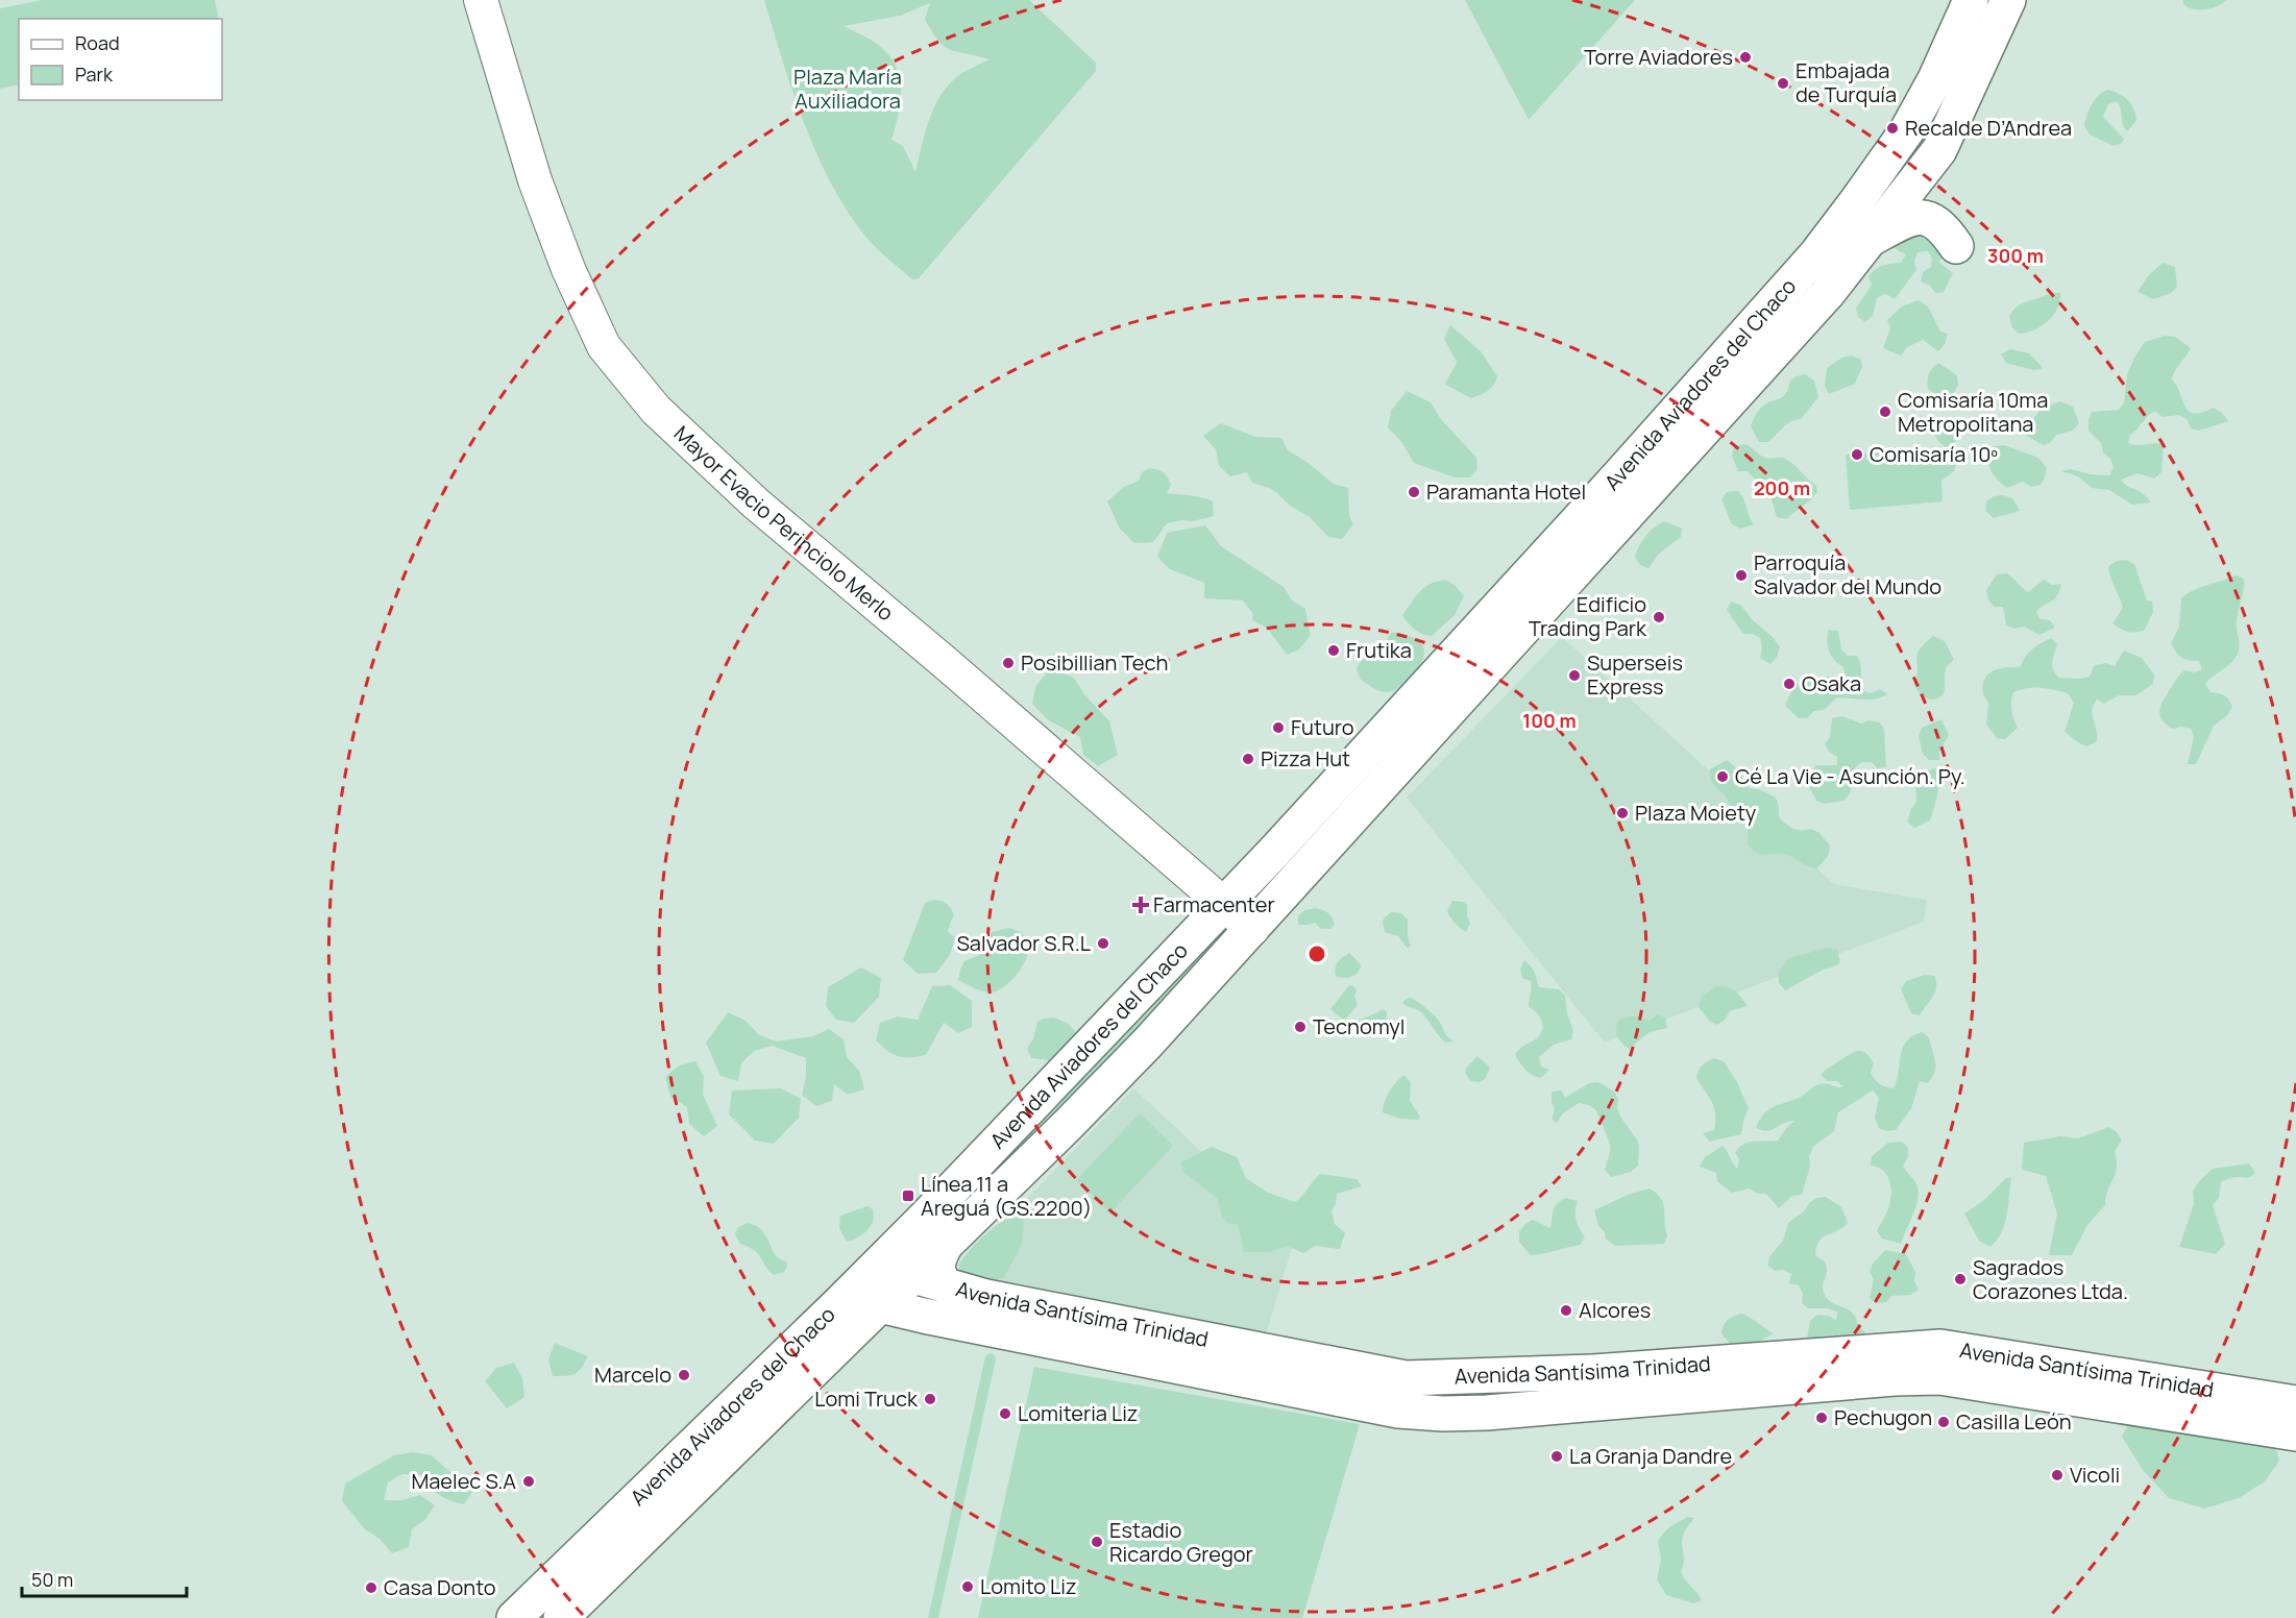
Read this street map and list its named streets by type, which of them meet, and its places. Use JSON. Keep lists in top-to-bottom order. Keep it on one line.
{"streets":{"main road":["Avenida Aviadores del Chaco","Avenida Santísima Trinidad"],"street":["Mayor Evacio Perinciolo Merlo"]},"crossings":[["Avenida Aviadores del Chaco","Mayor Evacio Perinciolo Merlo"],["Avenida Aviadores del Chaco","Avenida Santísima Trinidad"]],"parks":["Plaza María Auxiliadora"],"places":{"other":["Torre Aviadores","Embajada de Turquía","Recalde D’Andrea","Comisaría 10ma Metropolitana","Comisaría 10º","Paramanta Hotel","Parroquía Salvador del Mundo","Edificio Trading Park","Frutika","Posibillian Tech","Superseis Express","Osaka","Futuro","Pizza Hut","Cé La Vie - Asunción. Py.","Plaza Moiety","Salvador S.R.L","Tecnomyl","Sagrados Corazones Ltda.","Alcores","Marcelo","Lomi Truck","Lomiteria Liz","Pechugon","Casilla León","La Granja Dandre","Vicoli","Maelec S.A","Estadio Ricardo Gregor","Lomito Liz","Casa Donto"],"health":["Farmacenter"],"transit":["Línea 11 a Areguá (GS.2200)"]},"legend":["Road","Park"],"scale_bar":"50 m","rings":["300 m","200 m","100 m"]}
